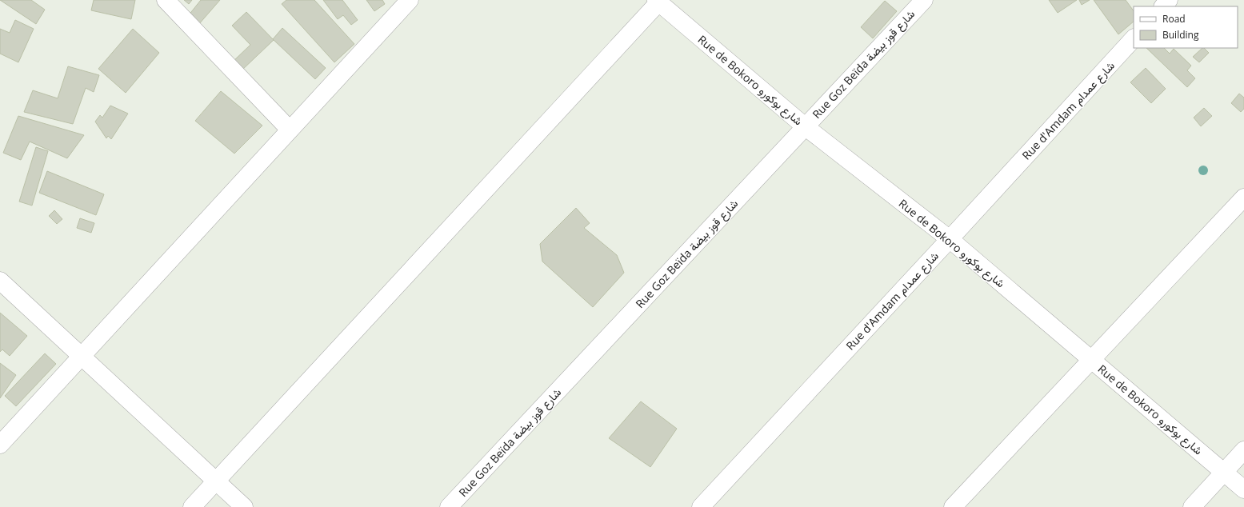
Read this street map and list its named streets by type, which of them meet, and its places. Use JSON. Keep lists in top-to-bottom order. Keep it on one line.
{"streets":{"street":["Rue Goz Beïda شارع قوز بيضة","Rue de Bokoro شارع بوكورو","Rue d'Amdam شارع عمدام"]},"crossings":[["Rue Goz Beïda شارع قوز بيضة","Rue de Bokoro شارع بوكورو"],["Rue de Bokoro شارع بوكورو","Rue d'Amdam شارع عمدام"]],"legend":["Road","Building"]}
